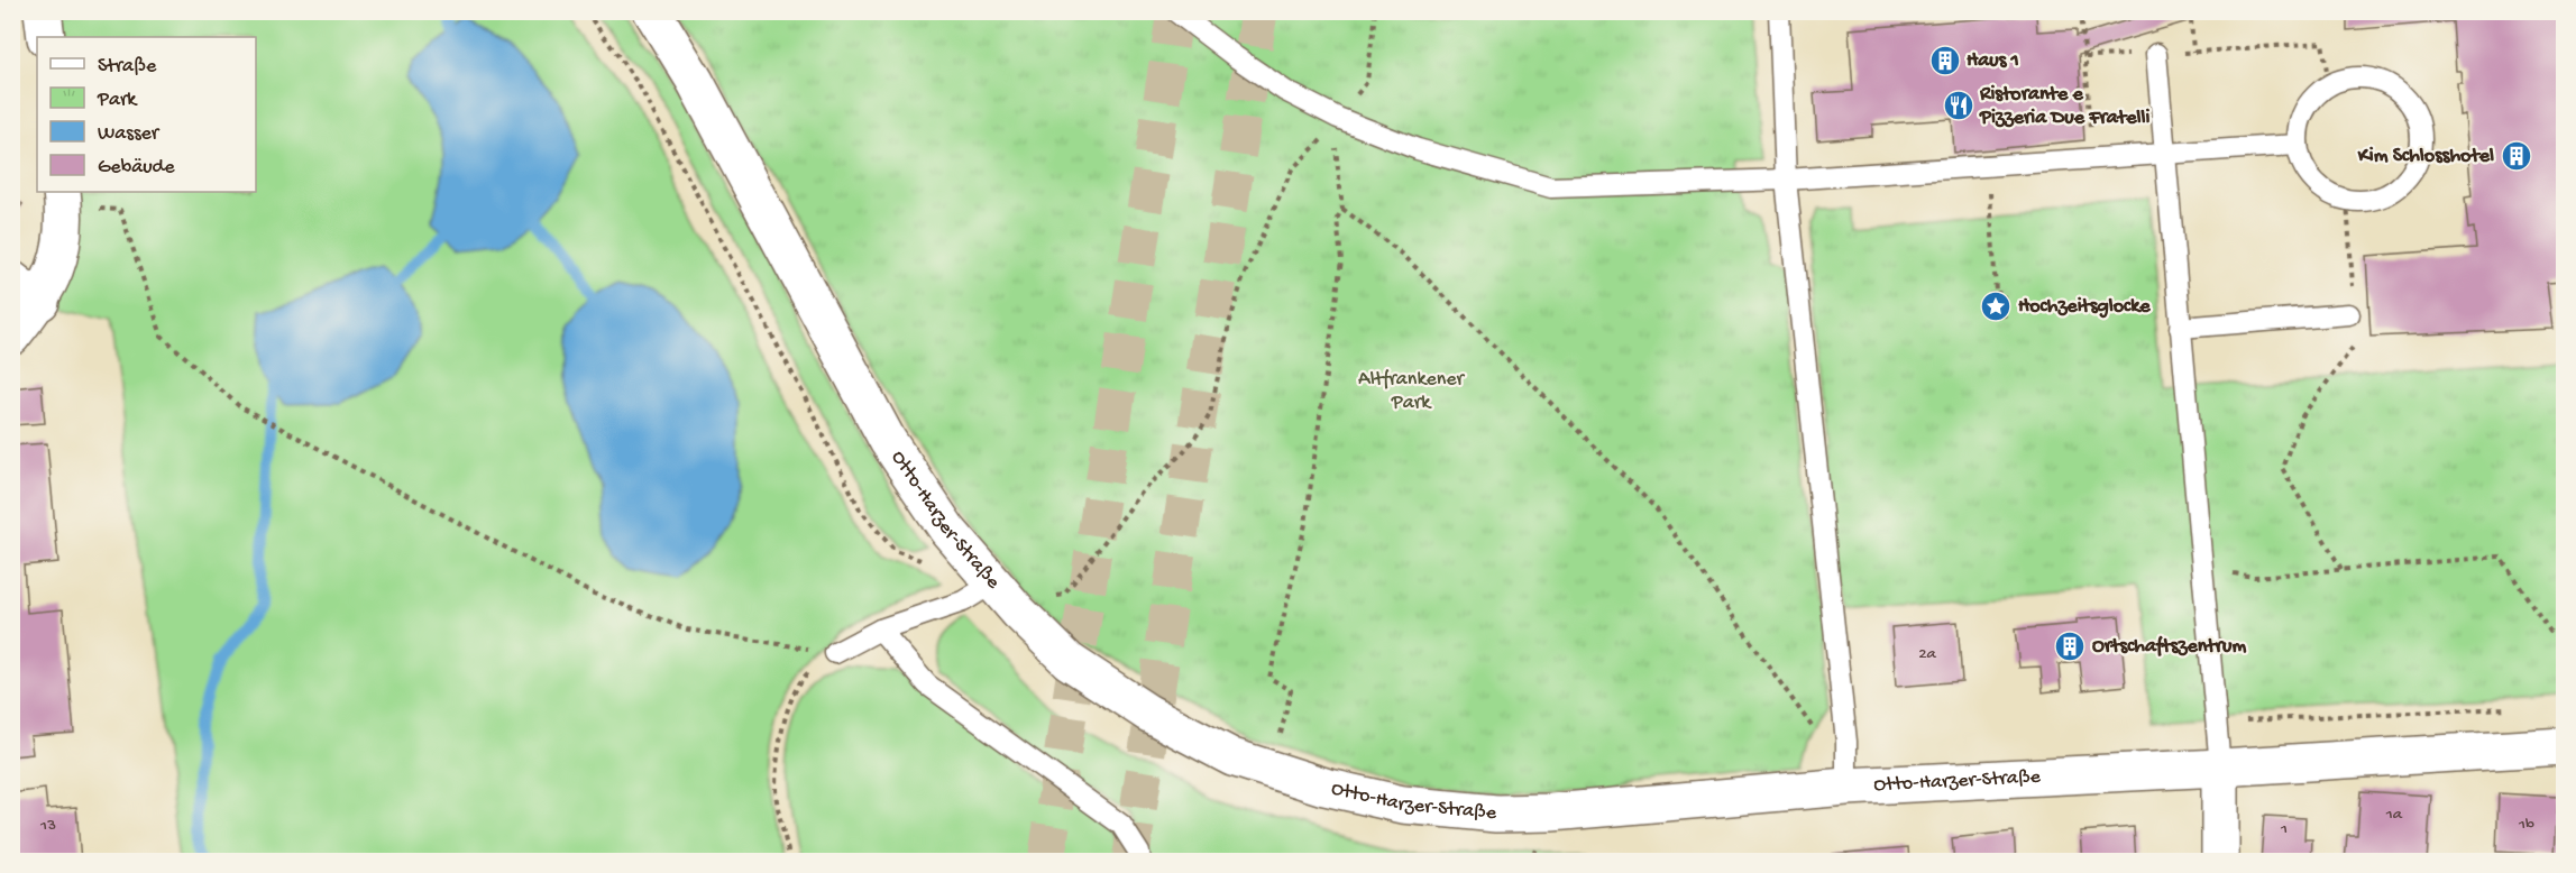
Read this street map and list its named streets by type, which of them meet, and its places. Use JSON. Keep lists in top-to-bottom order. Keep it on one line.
{"streets":{"street":["Otto-Harzer-Straße"]},"parks":["Altfrankener Park"],"places":{"building":["Haus 1","Kim Schlosshotel","Ortschaftszentrum"],"restaurant":["Ristorante e Pizzeria Due Fratelli"],"place":["Hochzeitsglocke"]},"house_numbers":["2a","1a","1b","13","1"],"legend":["Straße","Park","Wasser","Gebäude"]}
